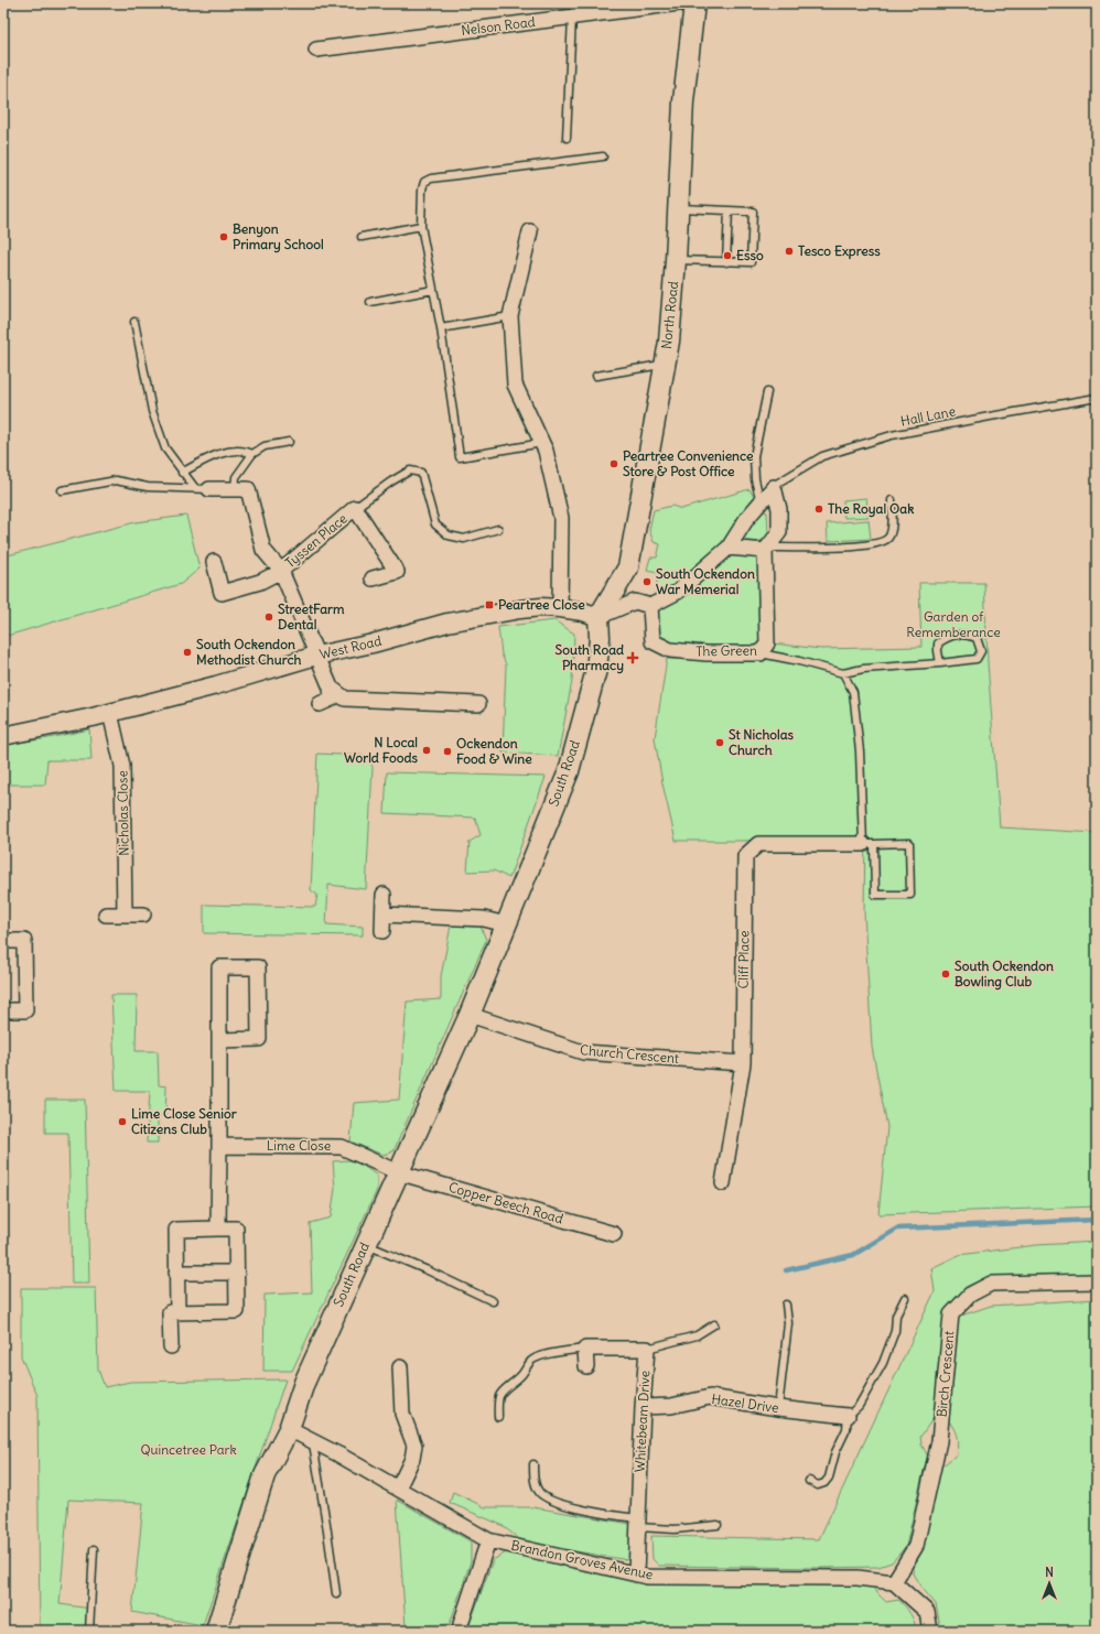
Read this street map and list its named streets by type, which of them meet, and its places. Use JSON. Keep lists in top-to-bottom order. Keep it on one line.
{"streets":{"main road":["North Road","South Road"],"street":["Nelson Road","Tyssen Place","West Road","The Green","Nicholas Close","Cliff Place","Church Crescent","Lime Close","Copper Beech Road","Birch Crescent","Hazel Drive","Whitebeam Drive","Brandon Groves Avenue"],"lane":["Hall Lane"]},"crossings":[["North Road","West Road"],["North Road","South Road"],["Tyssen Place","West Road"],["West Road","South Road"],["West Road","Nicholas Close"],["South Road","Church Crescent"],["South Road","Lime Close"],["South Road","Copper Beech Road"],["South Road","Brandon Groves Avenue"],["Cliff Place","Church Crescent"],["Lime Close","Copper Beech Road"],["Birch Crescent","Brandon Groves Avenue"],["Hazel Drive","Whitebeam Drive"],["Whitebeam Drive","Brandon Groves Avenue"]],"parks":["Garden of Rememberance","Quincetree Park"],"places":{"other":["Benyon Primary School","Tesco Express","Esso","Peartree Convenience Store & Post Office","The Royal Oak","South Ockendon War Memerial","StreetFarm Dental","South Ockendon Methodist Church","St Nicholas Church","N Local World Foods","Ockendon Food & Wine","South Ockendon Bowling Club","Lime Close Senior Citizens Club"],"transit":["Peartree Close"],"health":["South Road Pharmacy"]},"north":"top"}
